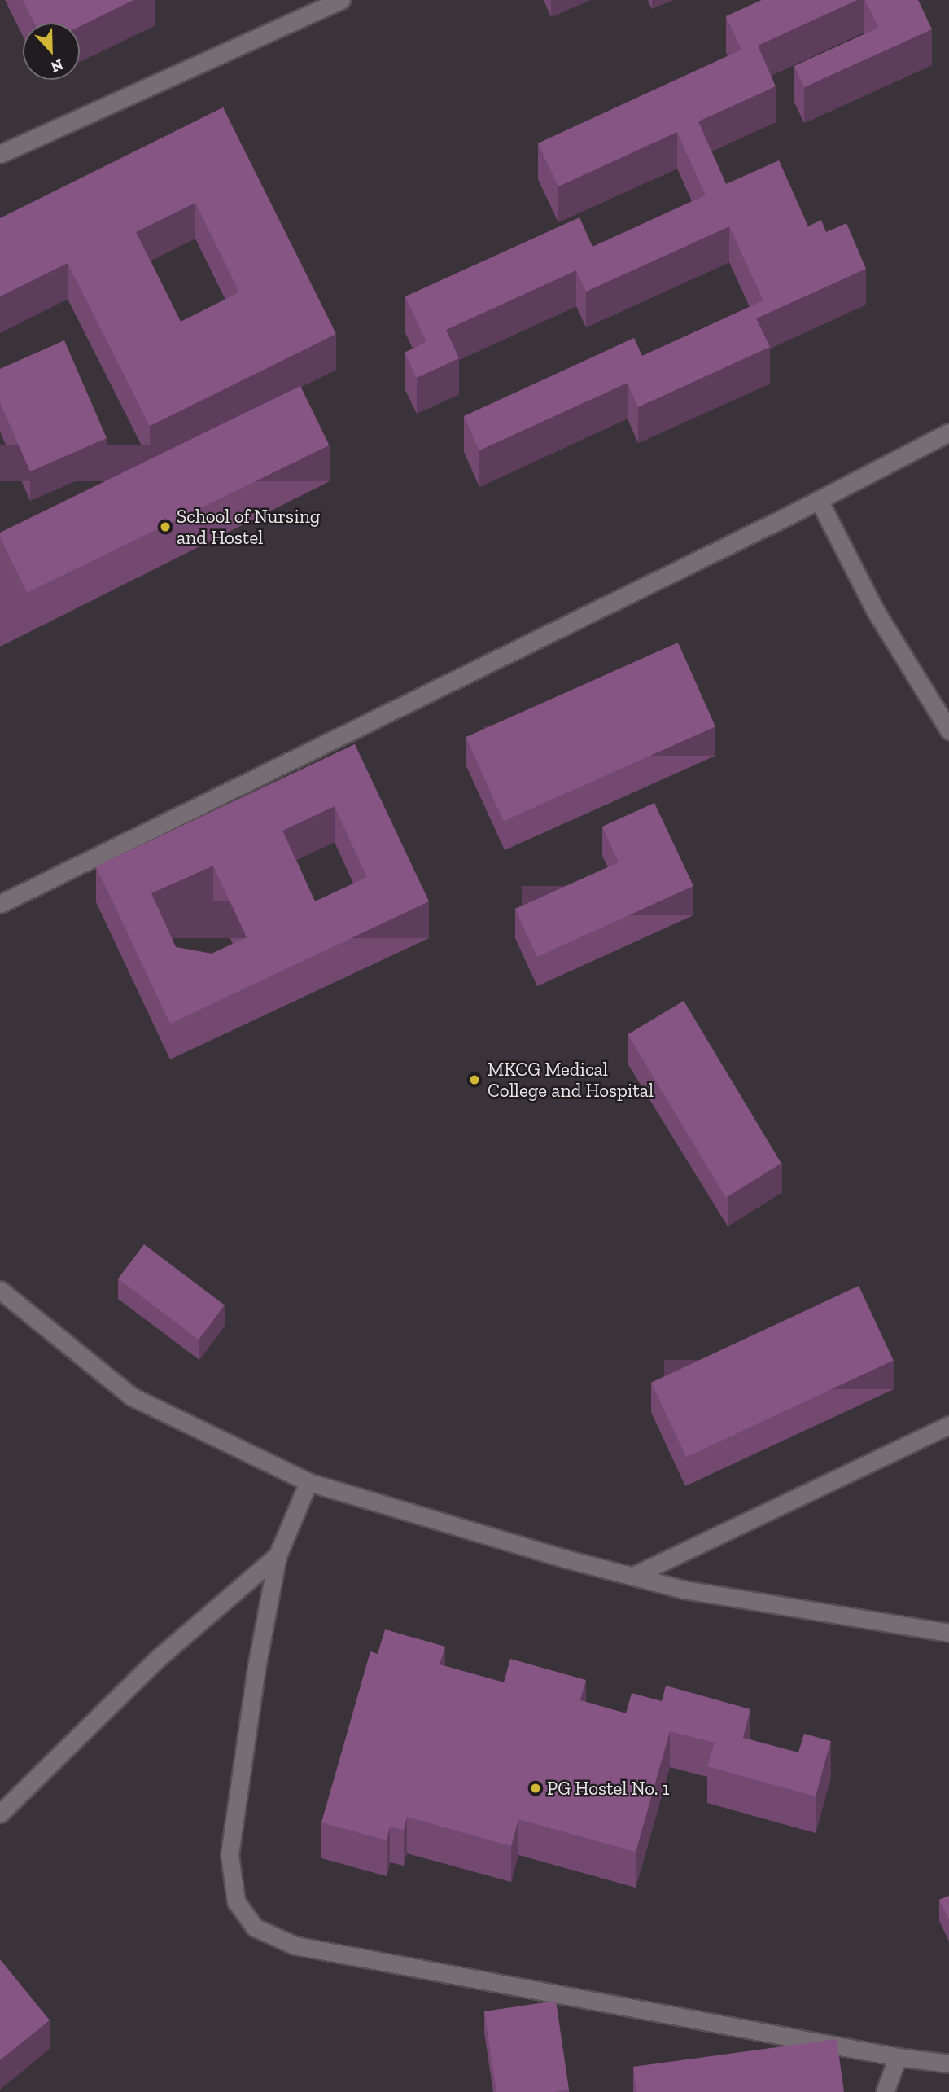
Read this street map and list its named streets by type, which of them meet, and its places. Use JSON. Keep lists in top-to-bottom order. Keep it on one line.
{"places":["School of Nursing and Hostel","MKCG Medical College and Hospital","PG Hostel No. 1"],"north":"bottom"}
